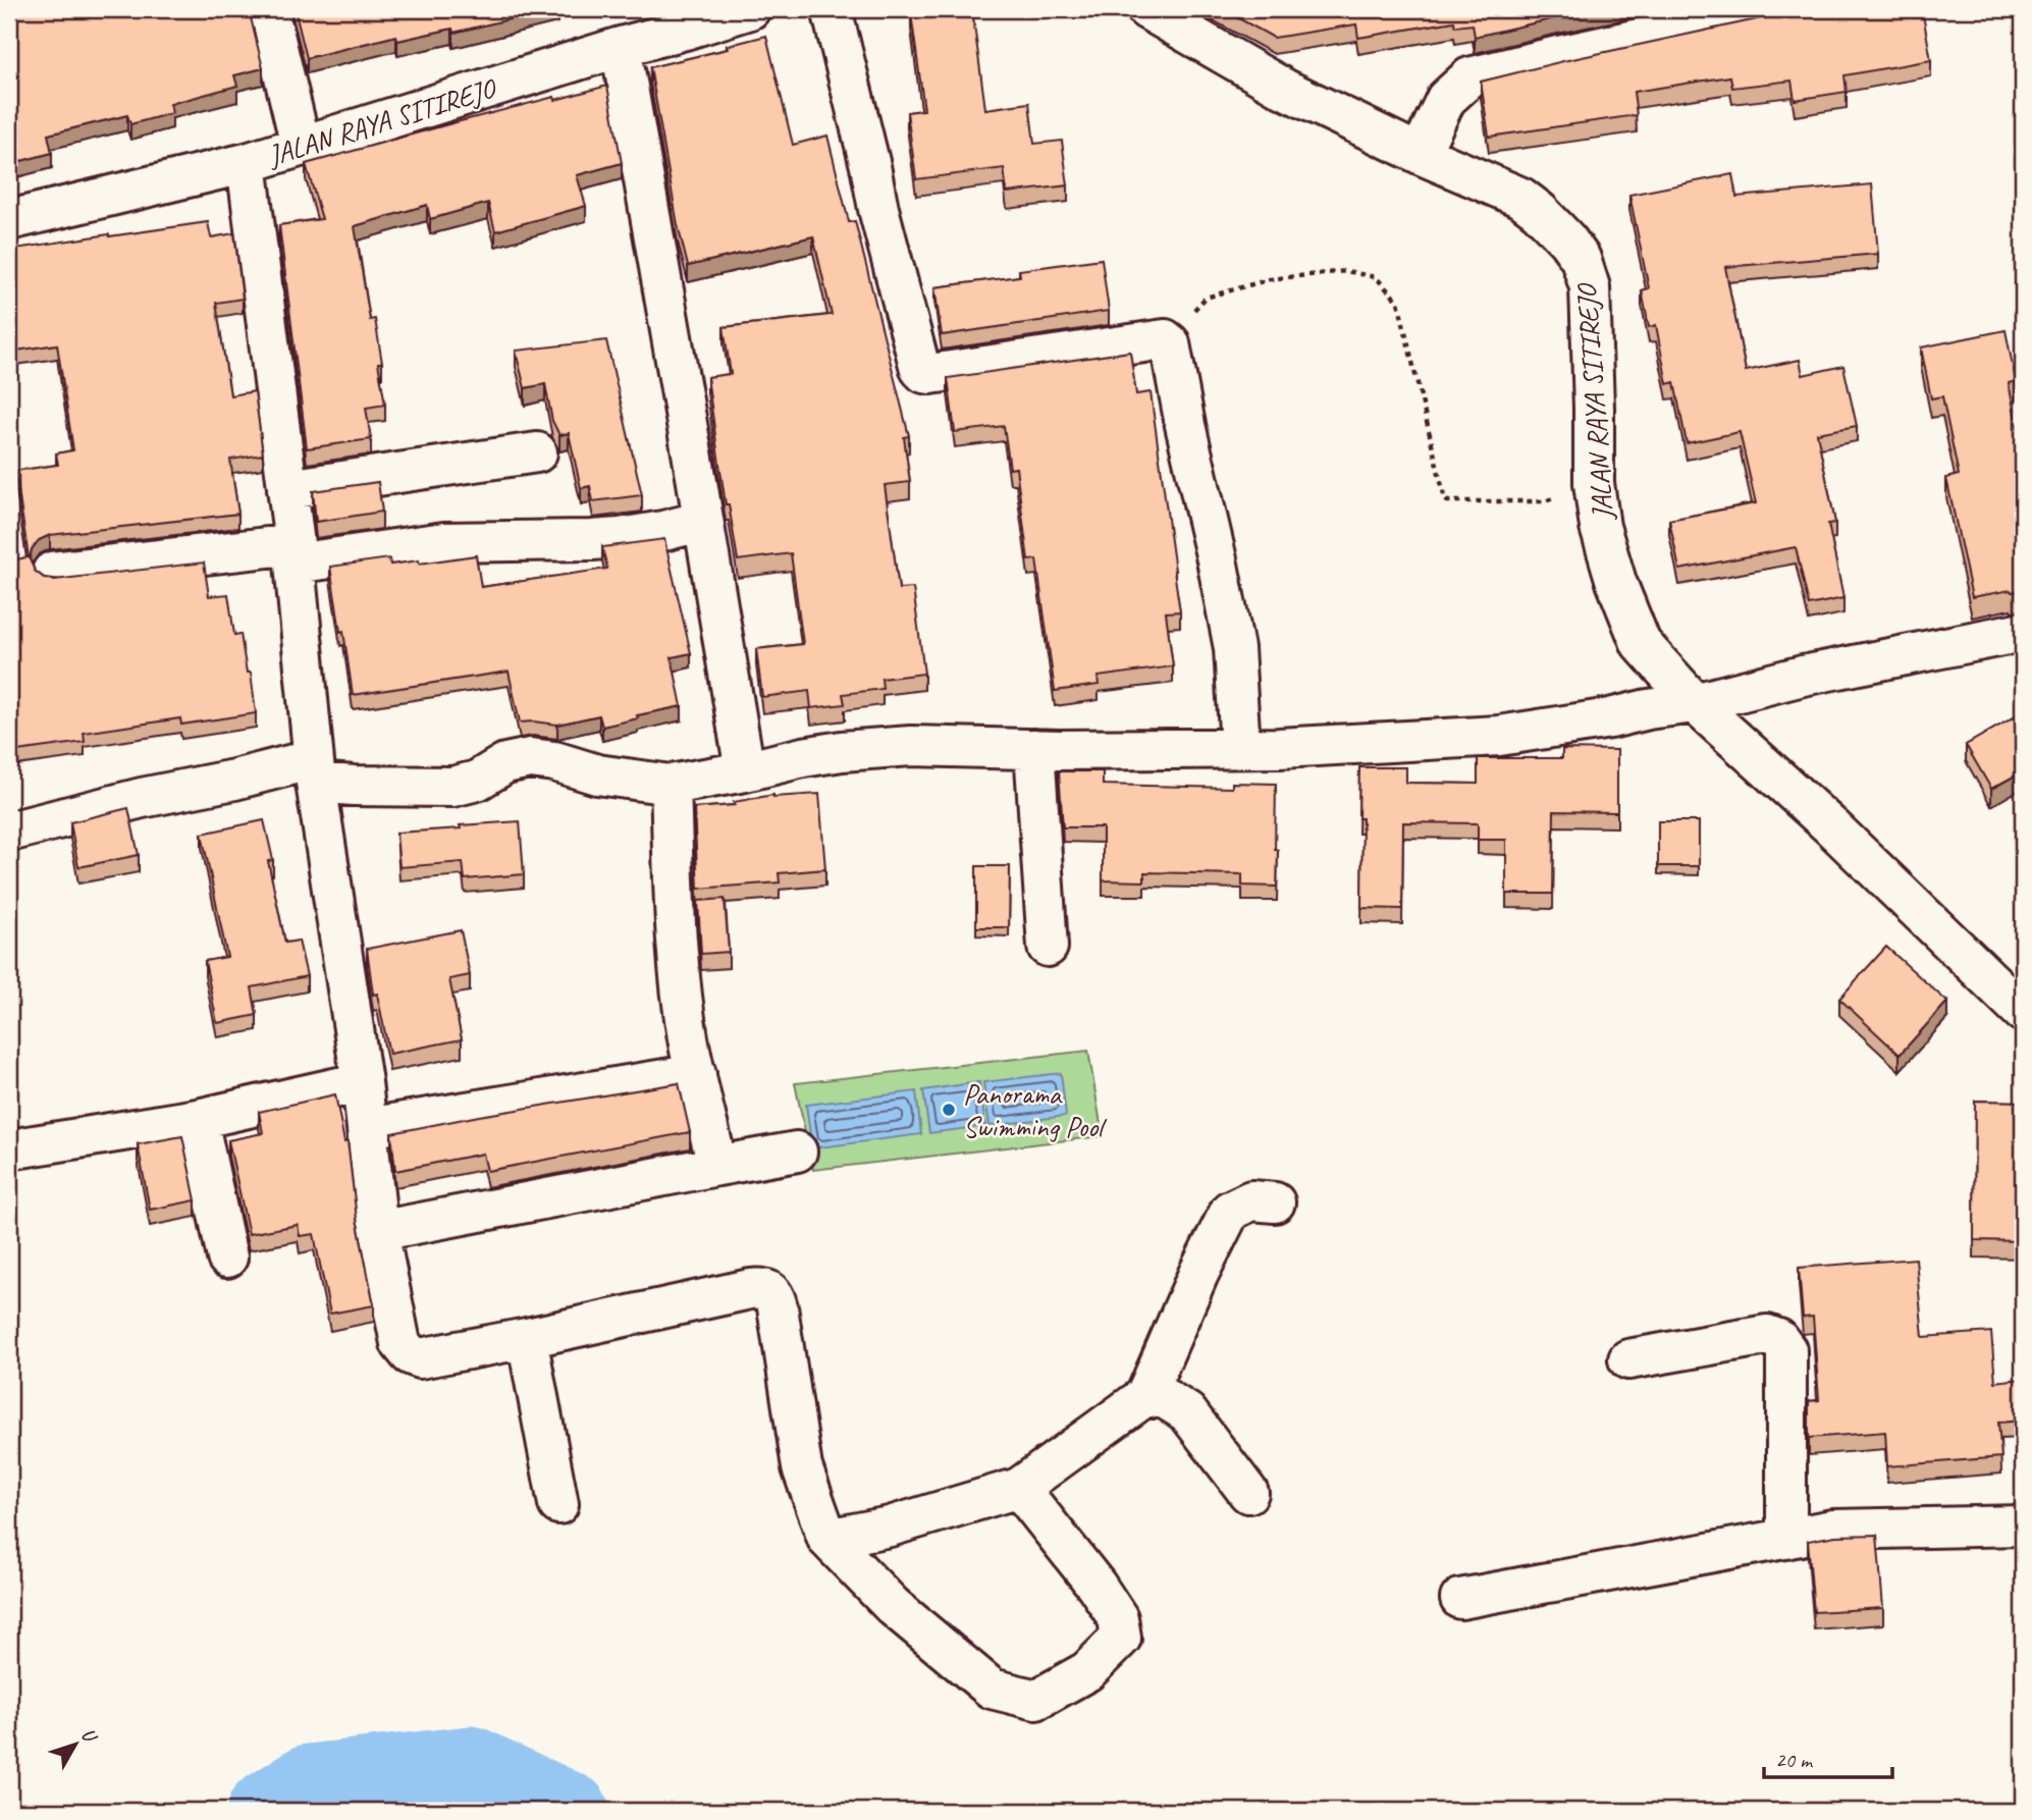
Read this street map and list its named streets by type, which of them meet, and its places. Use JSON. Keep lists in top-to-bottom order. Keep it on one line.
{"streets":{"street":["JALAN RAYA SITIREJO"]},"places":["Panorama Swimming Pool"],"scale_bar":"20 m","north":"top right"}
